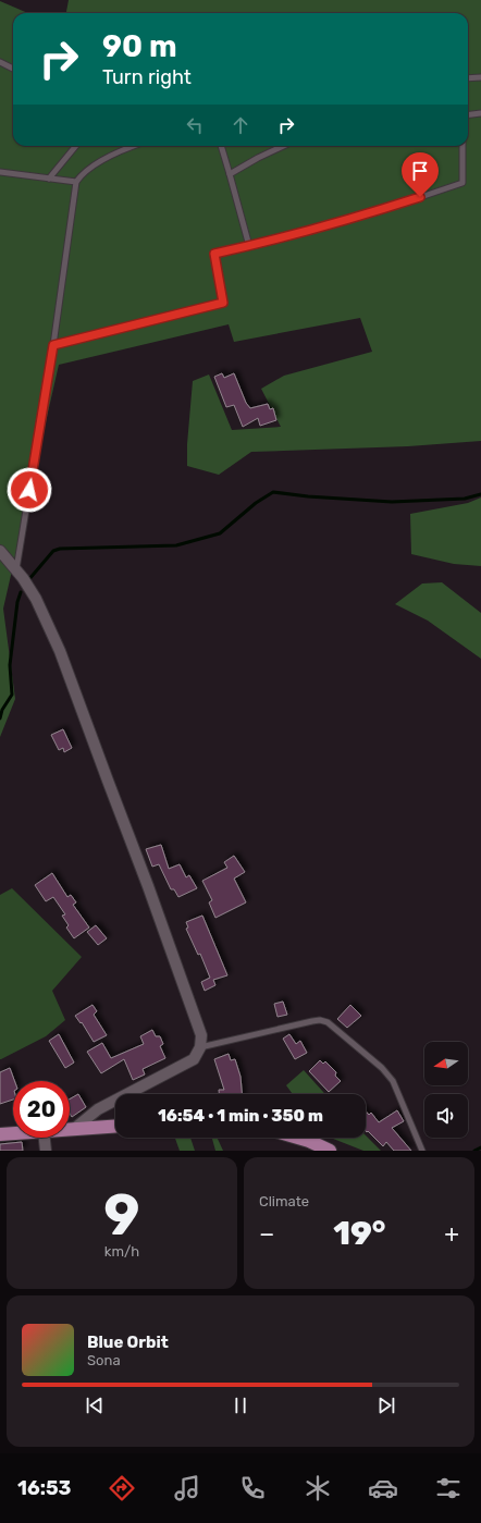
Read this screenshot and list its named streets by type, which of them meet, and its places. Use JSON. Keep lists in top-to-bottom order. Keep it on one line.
{"north":"left","page":{"turn":["90 m","Turn right"],"limit":"20","trip":"16:54 · 1 min · 350 m","tile":[["9","km/h"],"Climate"],"heat":["−","19°","+"],"song":["Blue Orbit","Sona"],"tabs":"16:53"}}
